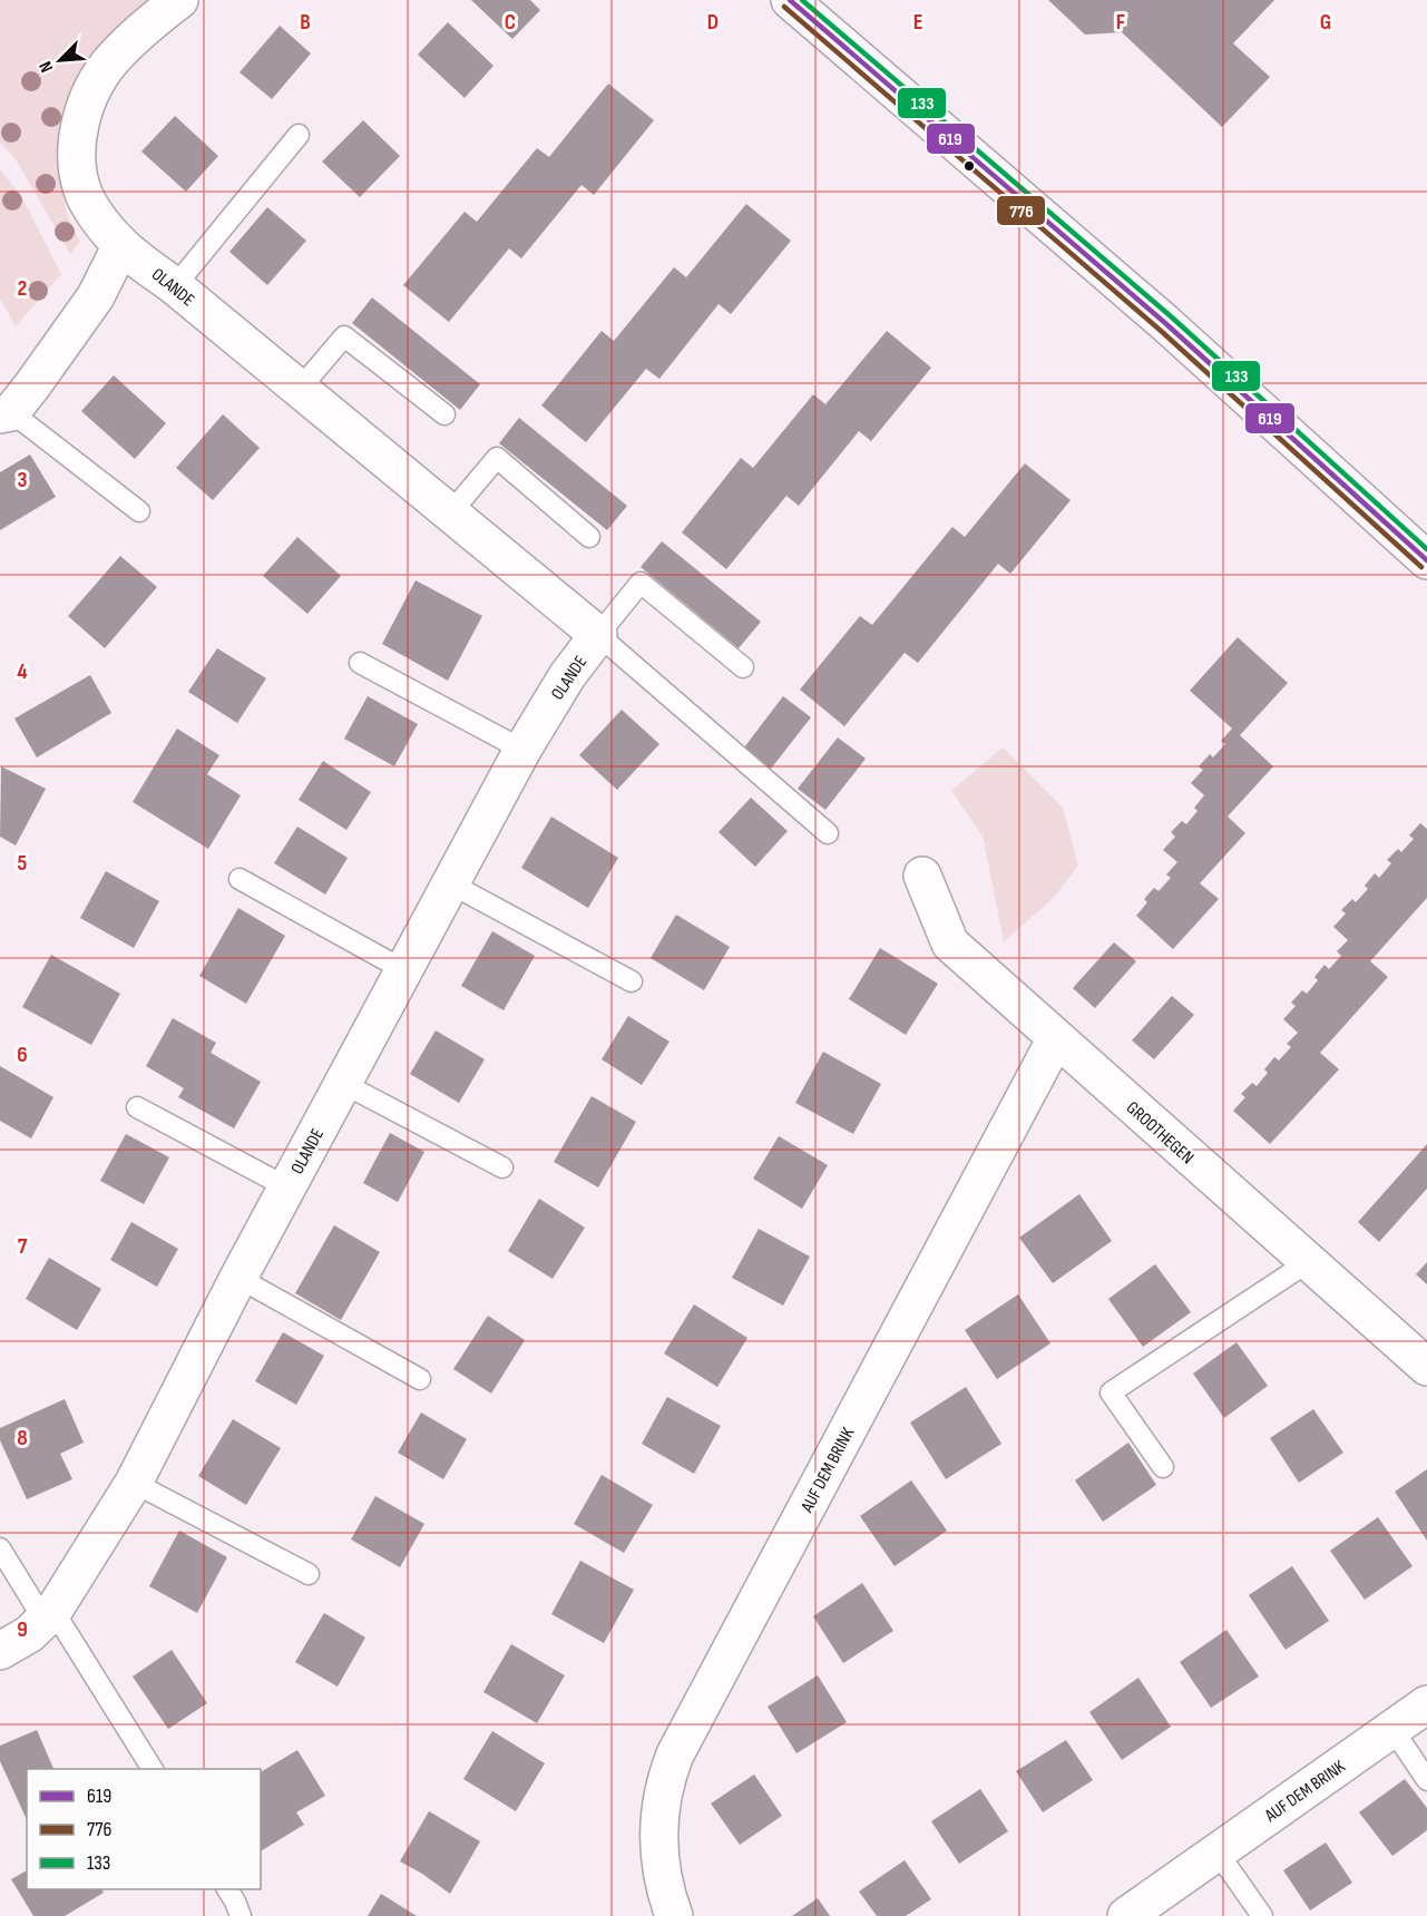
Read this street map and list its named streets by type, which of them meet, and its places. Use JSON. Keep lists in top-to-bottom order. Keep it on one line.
{"streets":{"street":["OLANDE","GROOTHEGEN","AUF DEM BRINK"]},"crossings":[["GROOTHEGEN","AUF DEM BRINK"]],"lines":["transit line 619","transit line 133","transit line 776"],"legend":["619","776","133"],"north":"bottom left","grid":{"columns":["B","C","D","E","F","G"],"rows":["2","3","4","5","6","7","8","9"]}}
